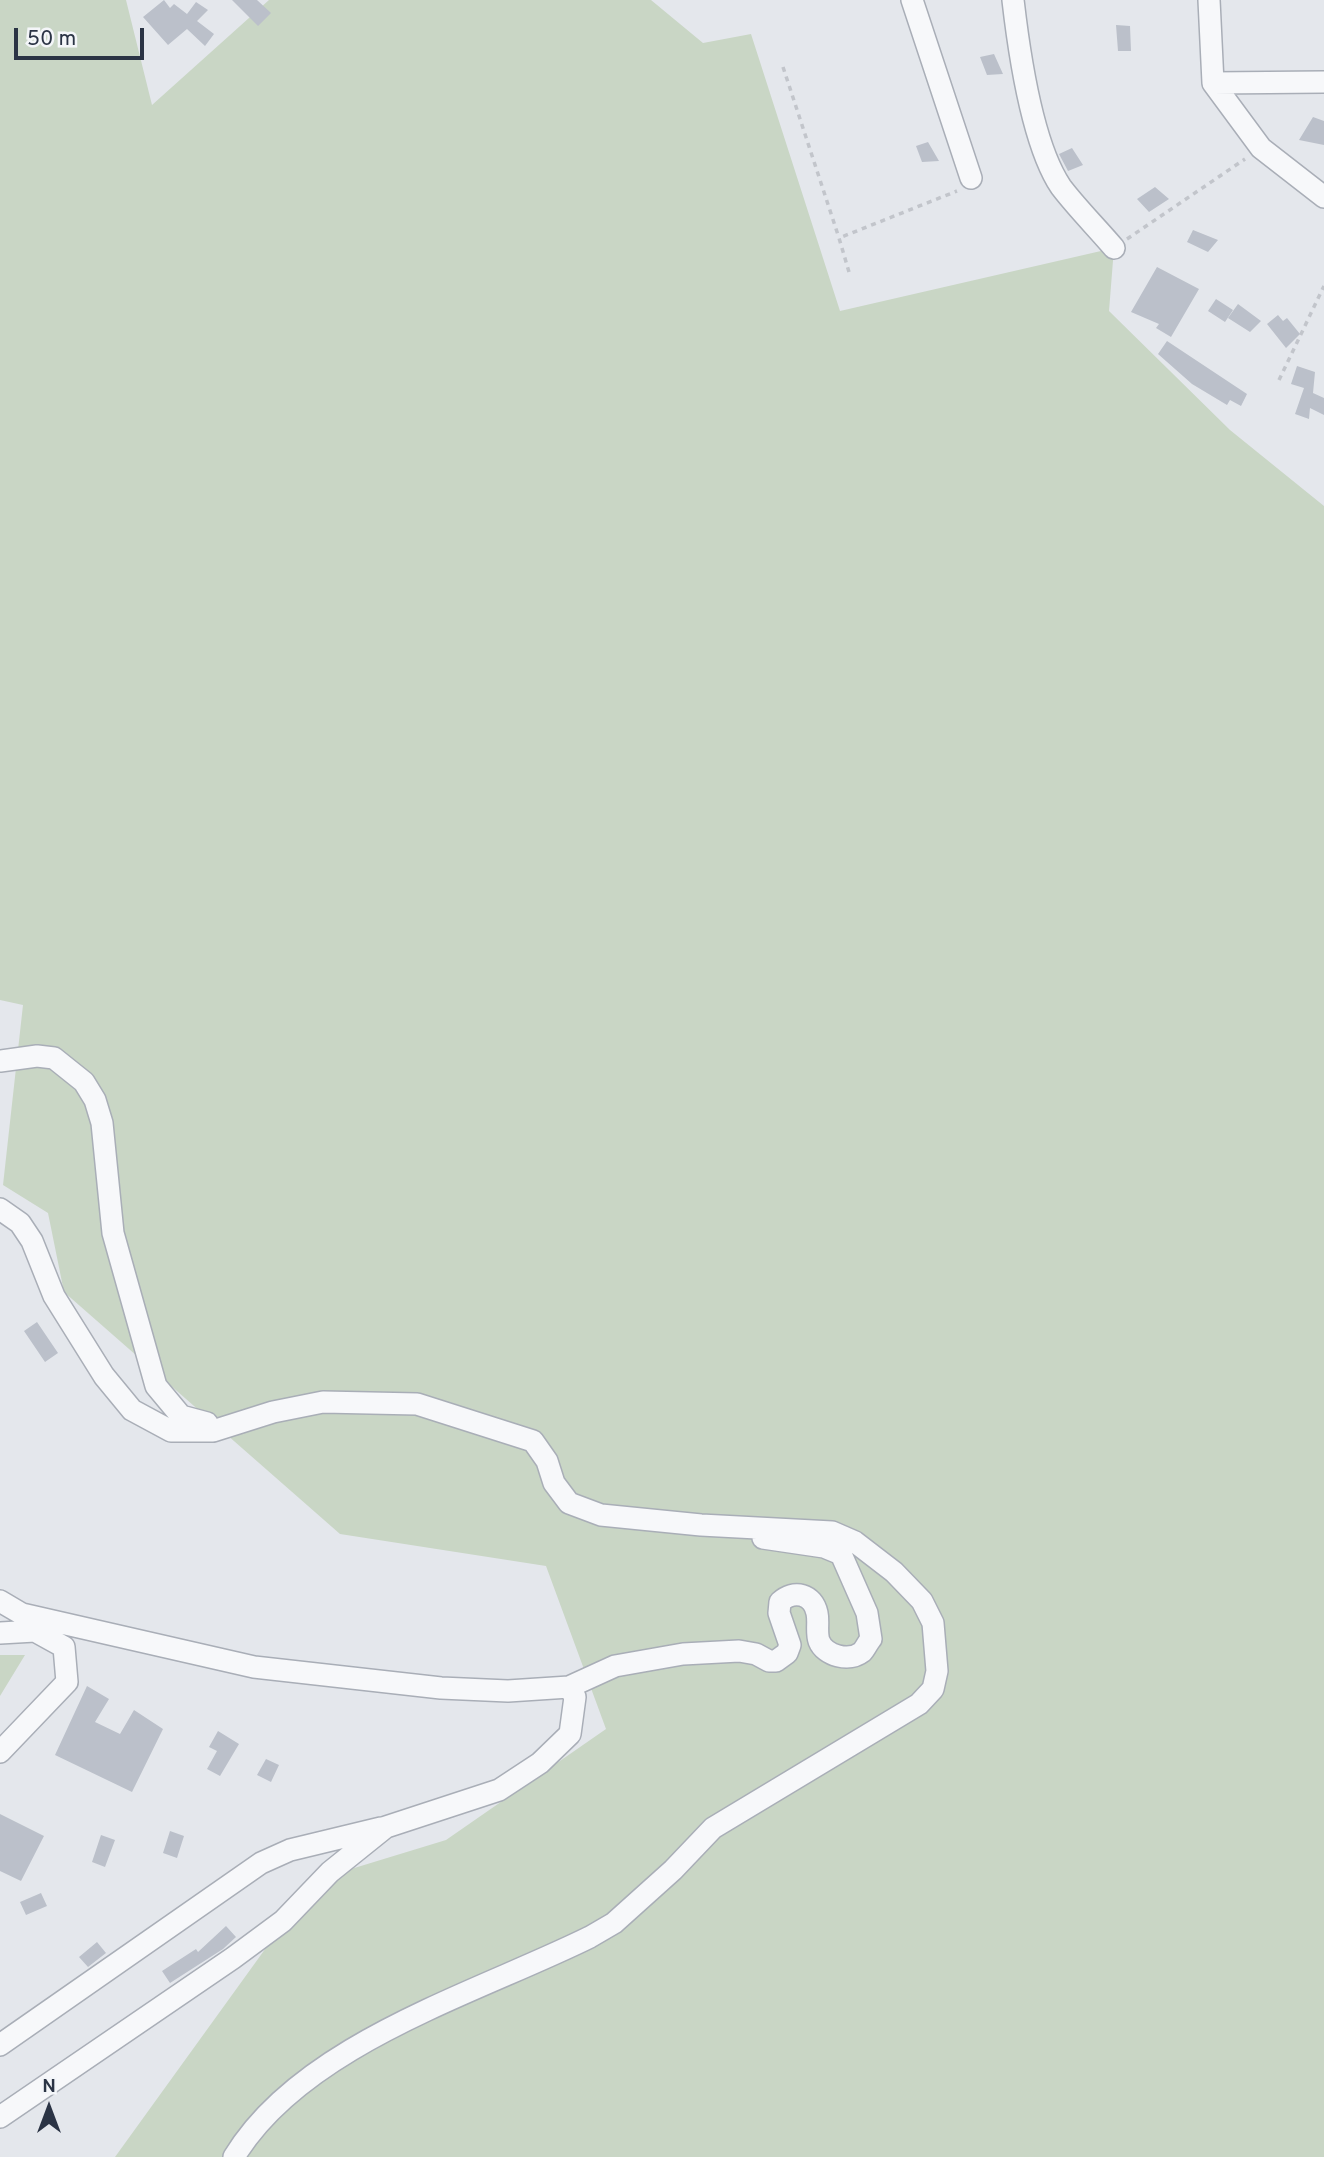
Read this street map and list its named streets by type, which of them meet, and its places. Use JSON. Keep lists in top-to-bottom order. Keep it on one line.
{"scale_bar":"50 m","north":"top"}
